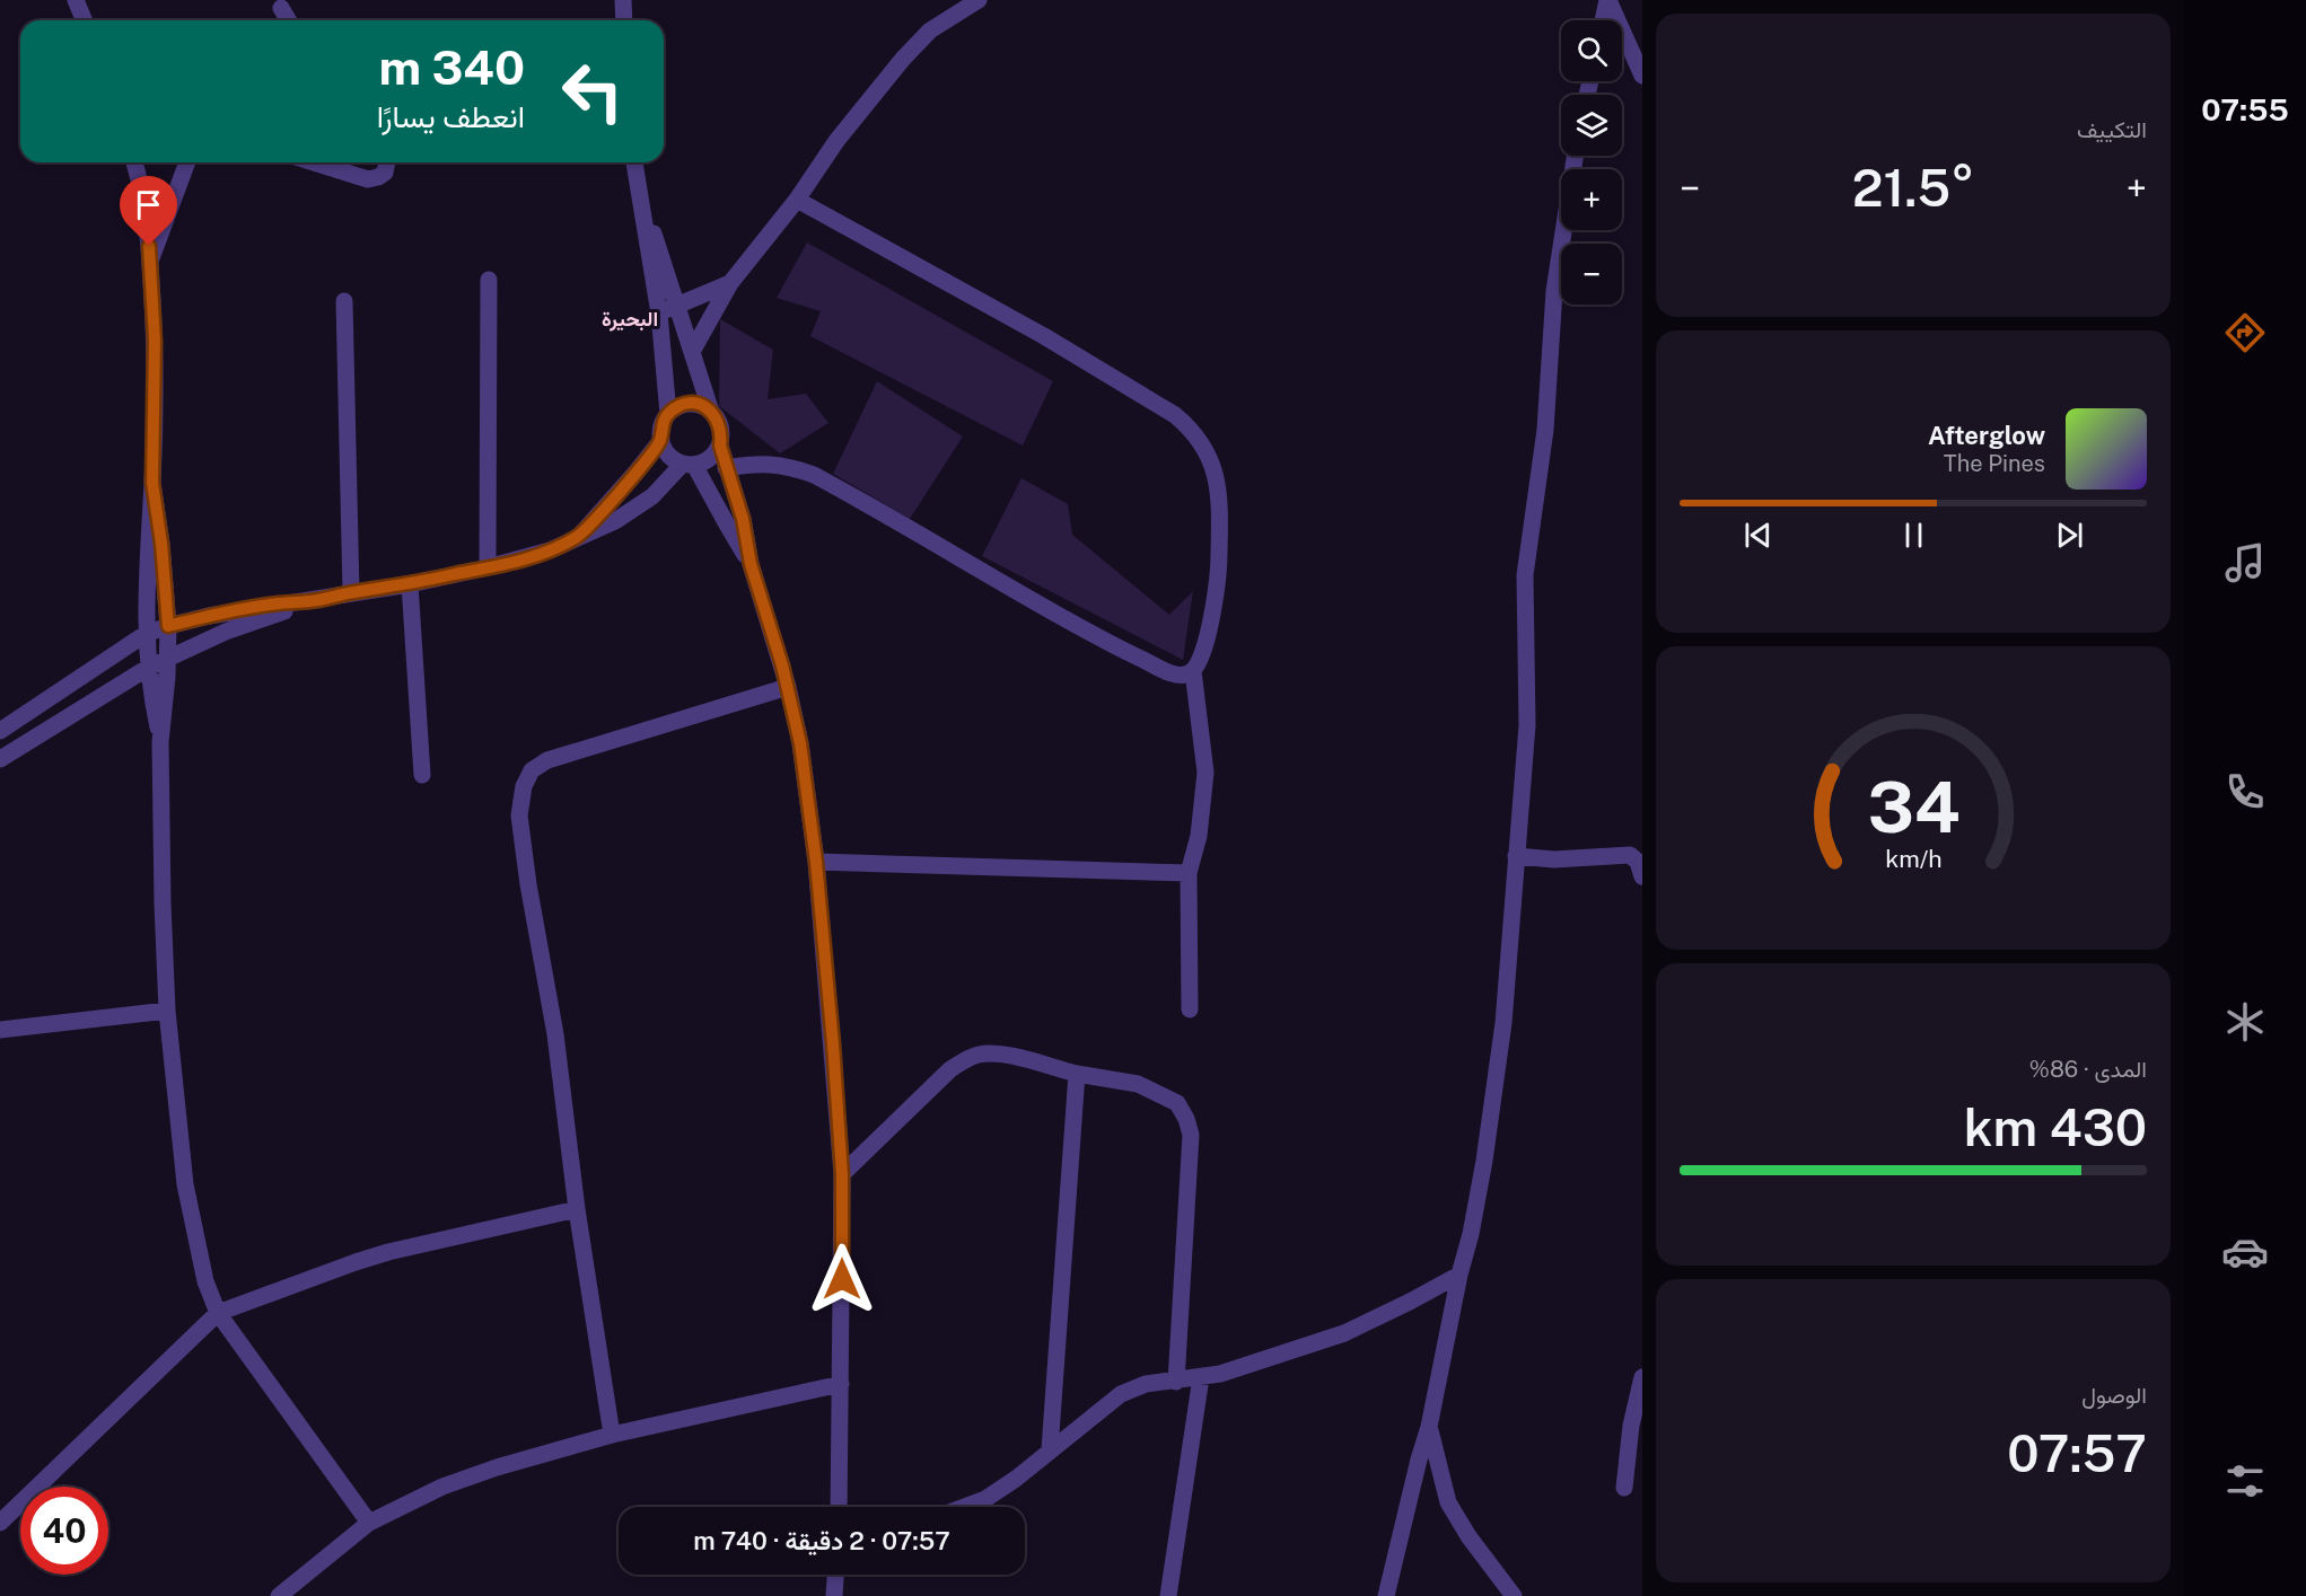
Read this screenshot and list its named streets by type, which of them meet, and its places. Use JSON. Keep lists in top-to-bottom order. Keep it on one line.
{"districts":["البحيرة"],"page":{"tabs":"07:55","tile":["التكييف",["المدى · 86%","430 km"],["الوصول","07:57"]],"map_buttons":["+","−"],"turn":["340 m","انعطف يسارًا"],"heat":["−","21.5°","+"],"song":["Afterglow","The Pines"],"limit":"40","trip":"07:57 · 2 دقيقة · 740 m","gauge":["34","km/h"]}}
